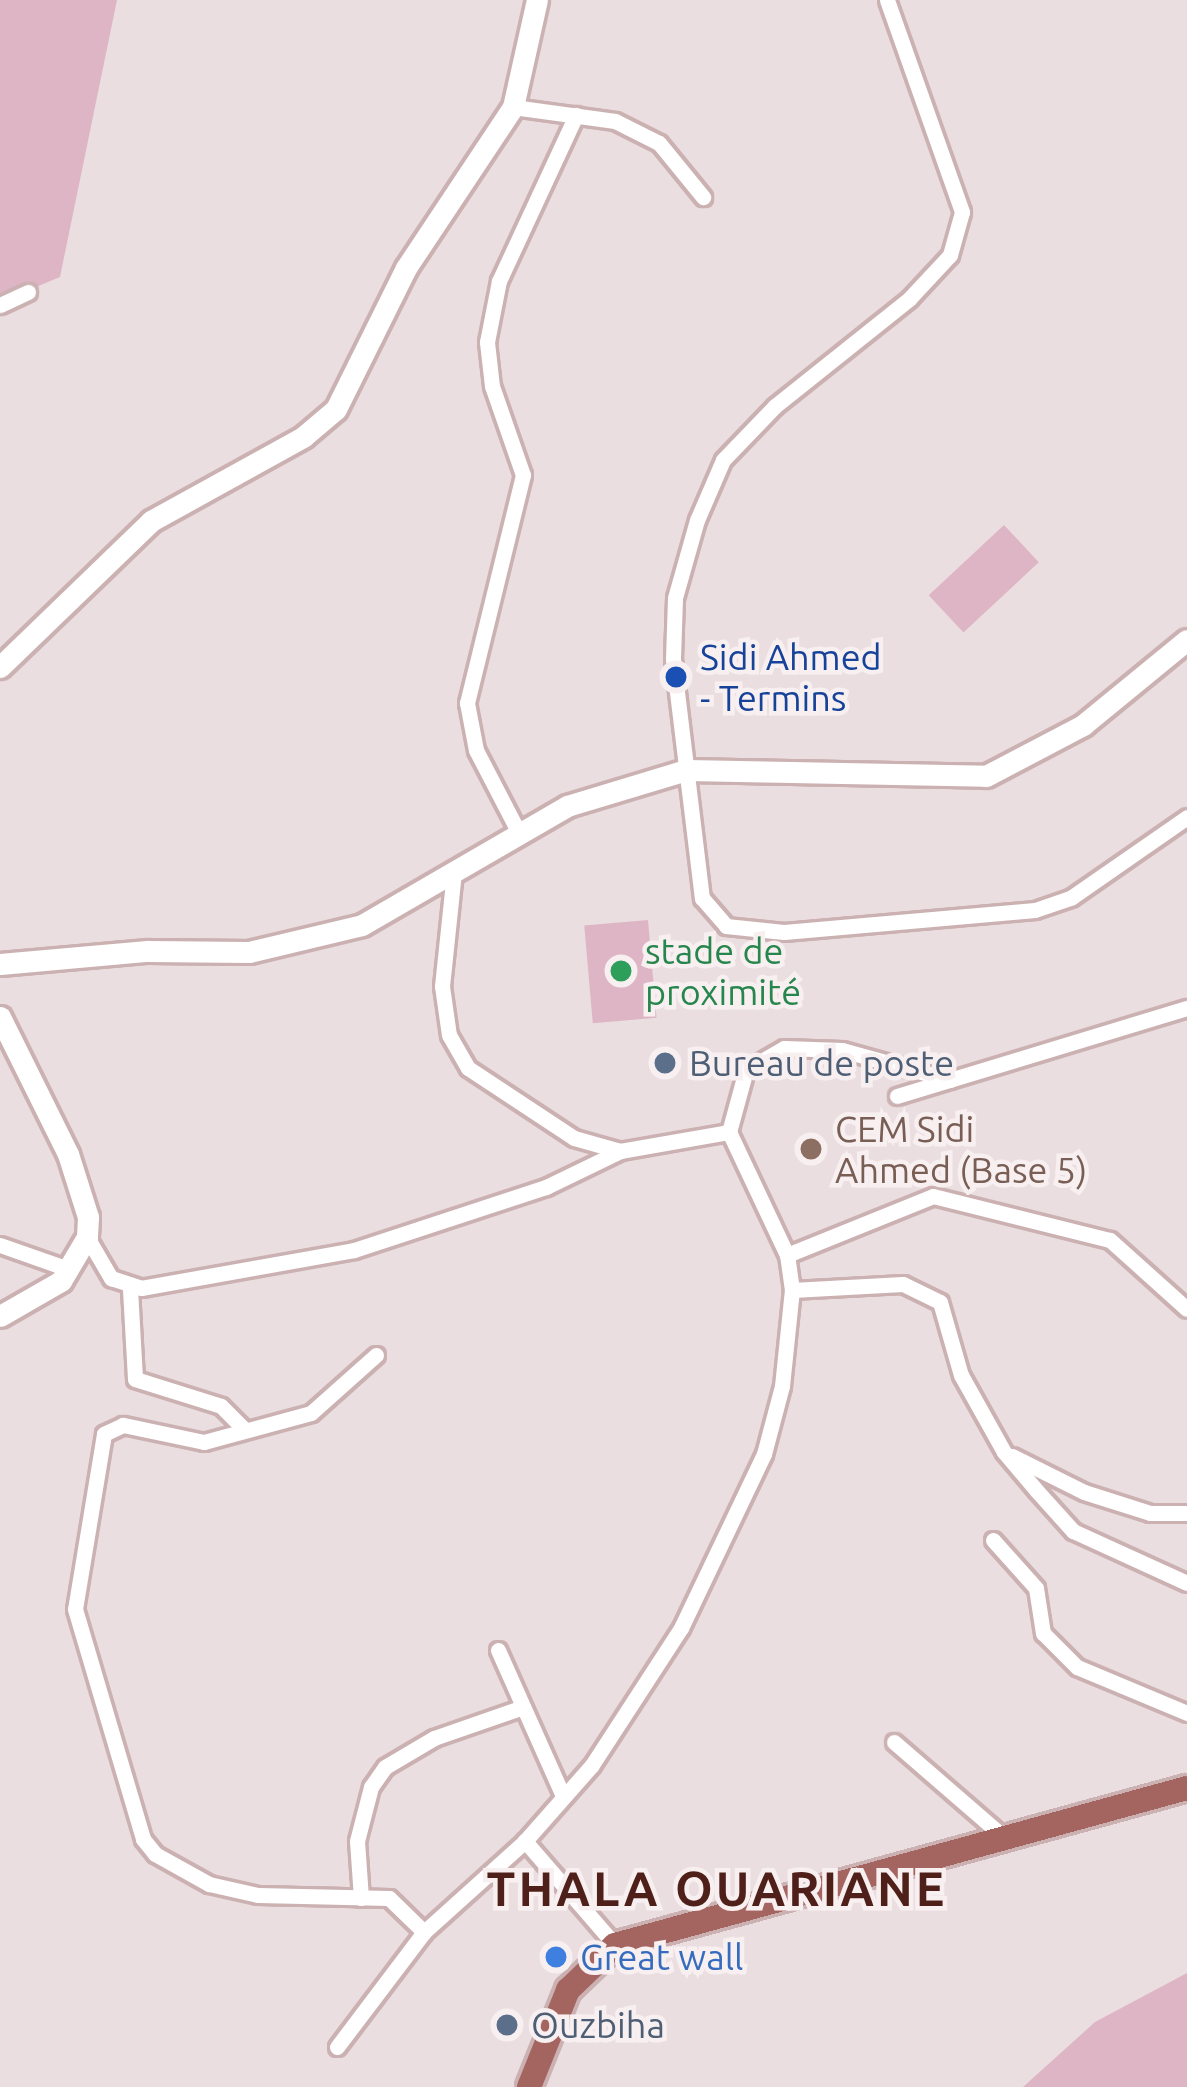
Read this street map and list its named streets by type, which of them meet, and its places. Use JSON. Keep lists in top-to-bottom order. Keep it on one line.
{"districts":["THALA OUARIANE"],"places":["Sidi Ahmed - Termins","stade de proximité","Bureau de poste","CEM Sidi Ahmed (Base 5)","Great wall","Ouzbiha"]}
